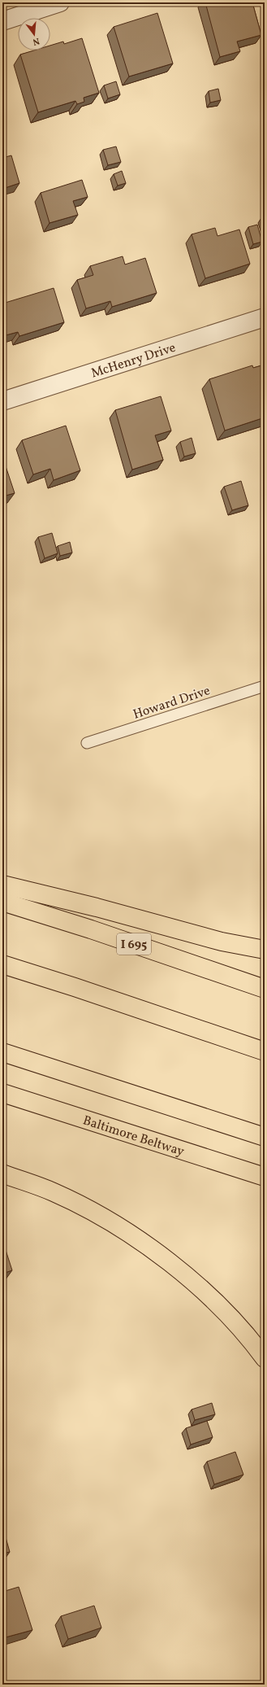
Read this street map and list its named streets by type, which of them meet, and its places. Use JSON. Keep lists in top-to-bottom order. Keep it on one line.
{"streets":{"highway":["I 695","Baltimore Beltway"],"street":["McHenry Drive"],"lane":["Howard Drive"]},"north":"bottom"}
